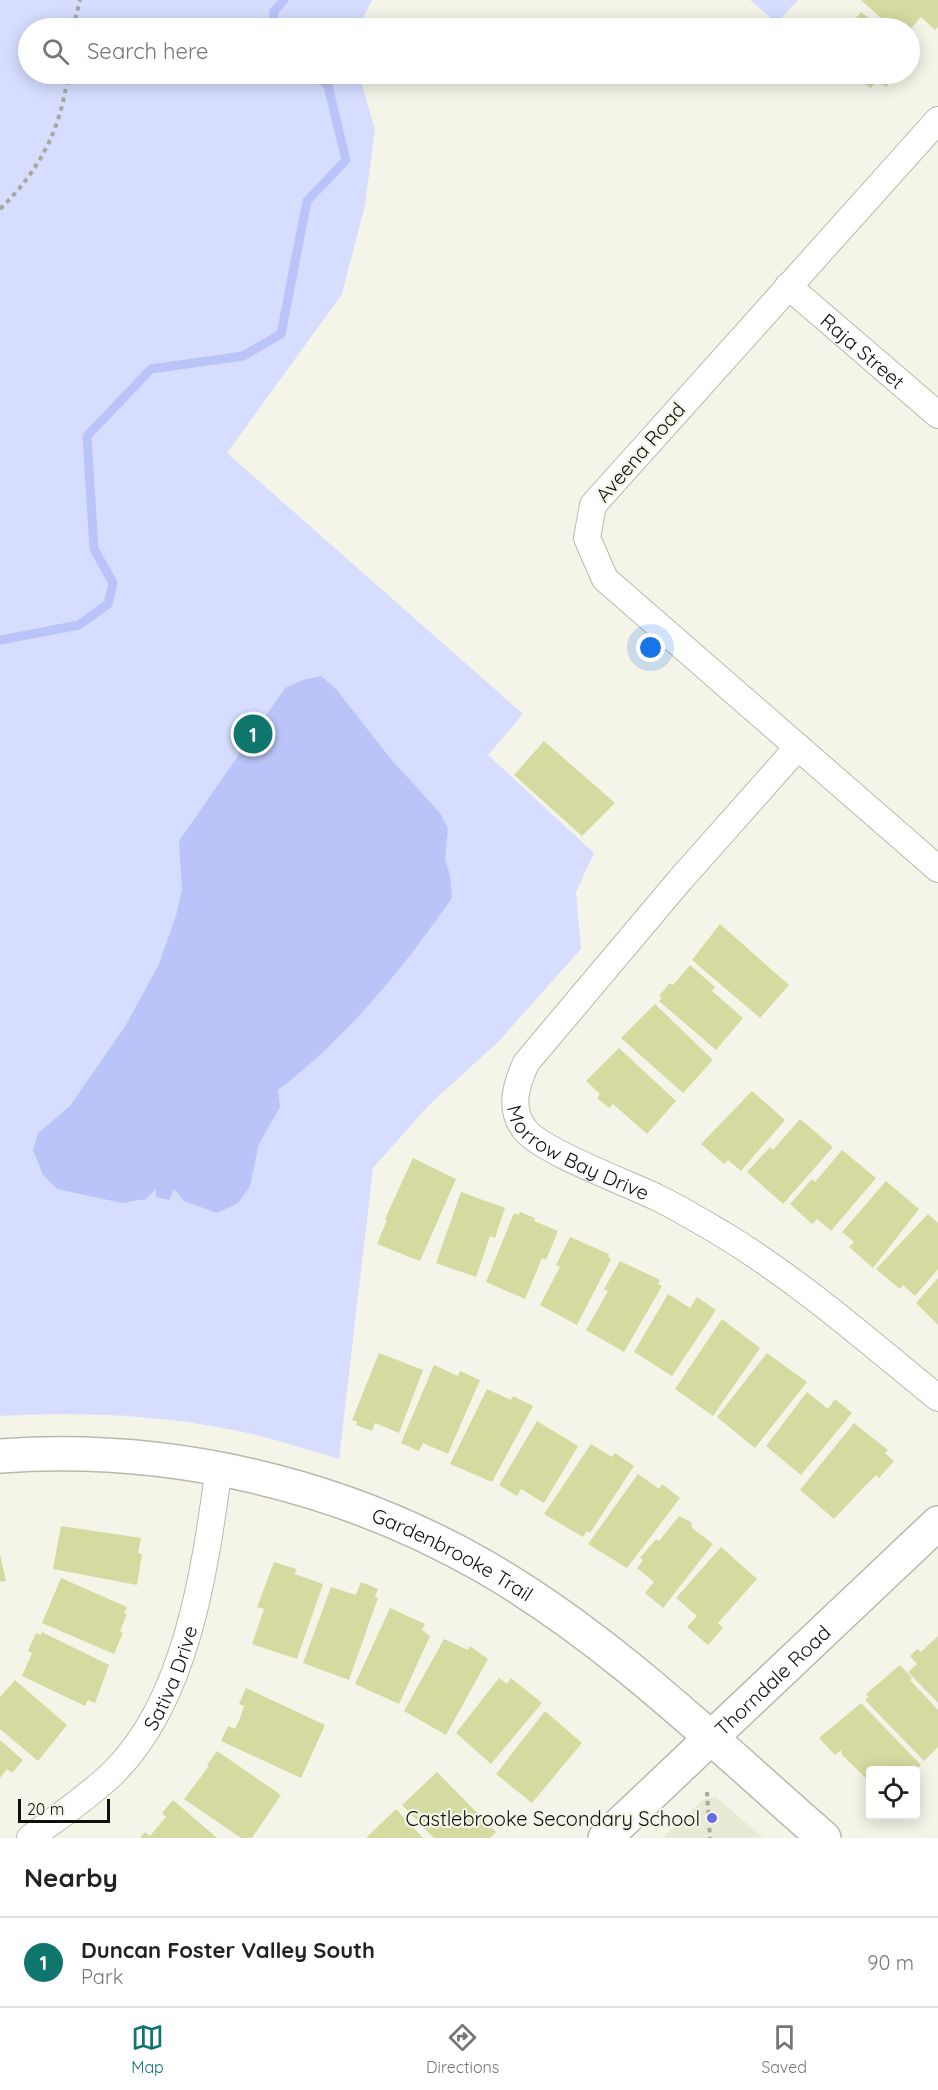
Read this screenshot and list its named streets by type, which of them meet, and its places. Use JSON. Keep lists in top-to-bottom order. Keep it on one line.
{"streets":{"street":["Raja Street","Aveena Road","Morrow Bay Drive","Gardenbrooke Trail","Sativa Drive","Thorndale Road"]},"crossings":[["Raja Street","Aveena Road"],["Aveena Road","Morrow Bay Drive"],["Gardenbrooke Trail","Sativa Drive"],["Gardenbrooke Trail","Thorndale Road"]],"places":["Castlebrooke Secondary School"],"scale_bar":"20 m","page":{"search":"Search here","pins":"1","scale":"20 m","heading":"Nearby","list":[{"mark":"1","name":"Duncan Foster Valley South","note":"Park","value":"90 m"}],"nav":["Map","Directions","Saved"]}}
